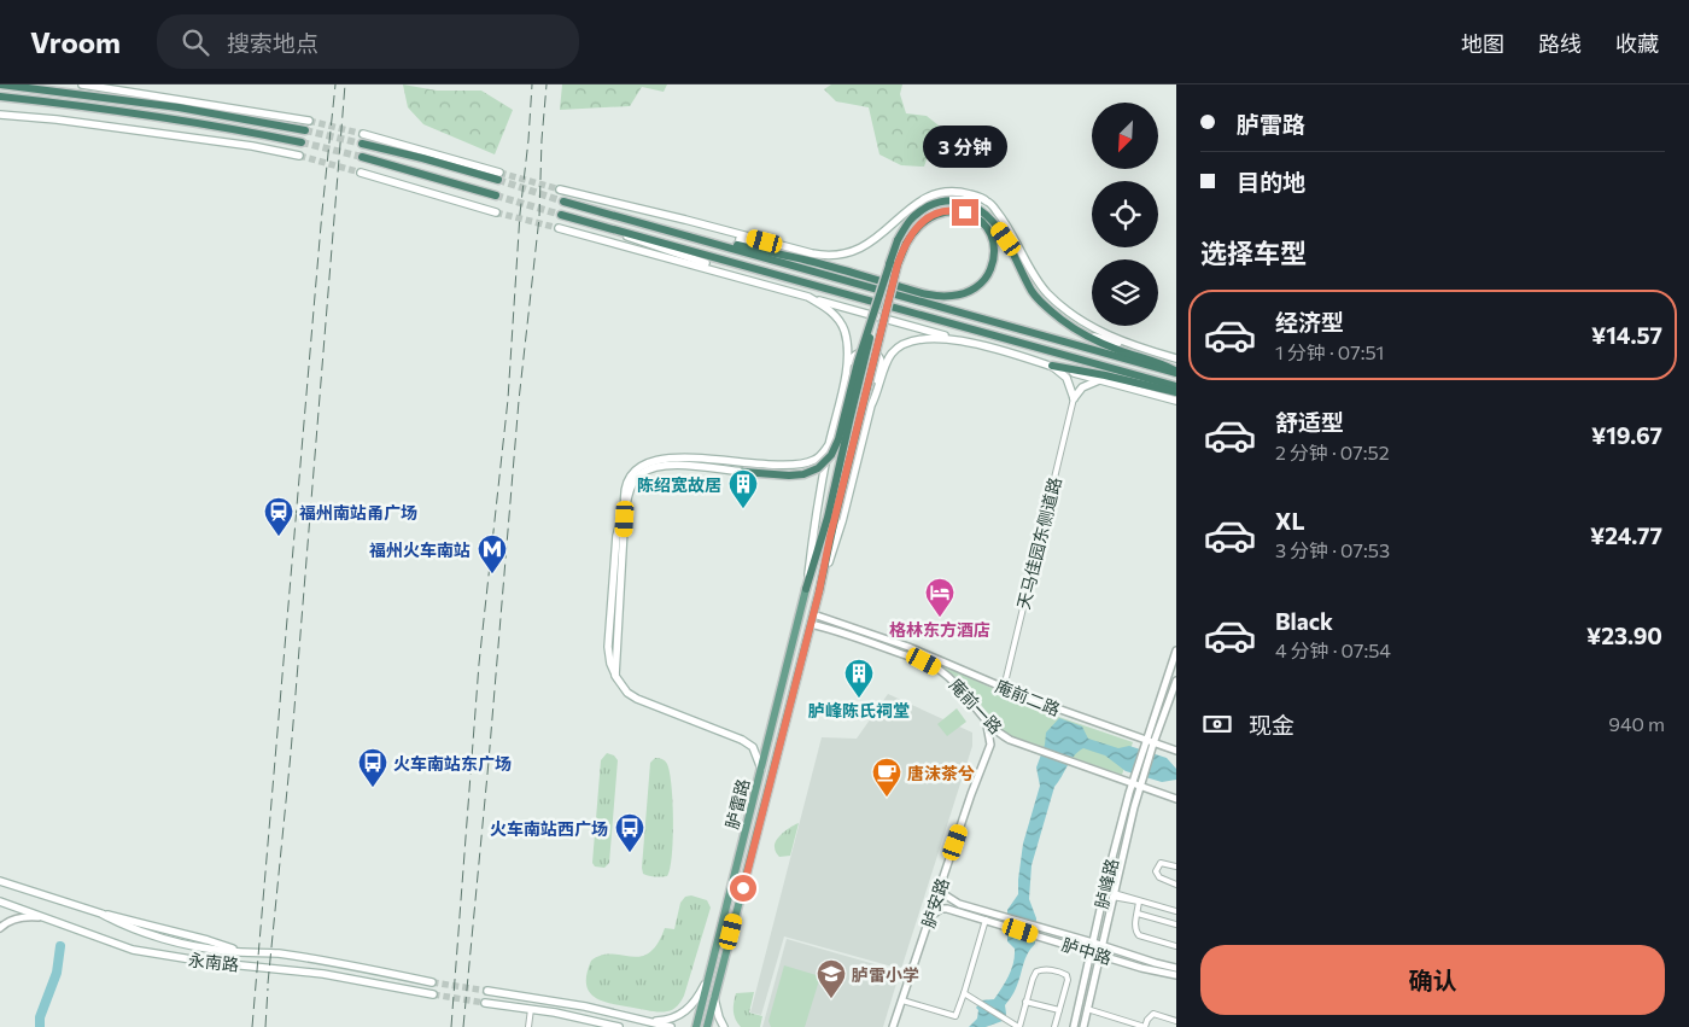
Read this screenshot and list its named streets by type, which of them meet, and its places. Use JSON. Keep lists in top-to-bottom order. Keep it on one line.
{"streets":{"main road":["胪雷路","永南路"],"street":["天马佳园东侧道路","庵前二路","庵前一路","胪峰路","胪安路","胪中路"]},"crossings":[["天马佳园东侧道路","庵前二路"],["庵前二路","胪雷路"],["庵前二路","胪峰路"],["庵前一路","胪雷路"],["庵前一路","胪峰路"],["胪峰路","胪中路"],["胪安路","胪中路"]],"places":{"building":["陈绍宽故居","胪峰陈氏祠堂"],"station":["福州南站甬广场"],"metro station":["福州火车南站"],"hotel":["格林东方酒店"],"bus stop":["火车南站东广场","火车南站西广场"],"cafe":["唐沫茶兮"],"school or university":["胪雷小学"]},"north":"bottom left","page":{"header":"Vroom","search":"搜索地点","nav":["地图","路线","收藏"],"banner":["胪雷路","目的地"],"bubble":"3 分钟","heading":"选择车型","list":[{"name":"经济型","note":"1 分钟 · 07:51","value":"¥14.57"},{"name":"舒适型","note":"2 分钟 · 07:52","value":"¥19.67"},{"name":"XL","note":"3 分钟 · 07:53","value":"¥24.77"},{"name":"Black","note":"4 分钟 · 07:54","value":"¥23.90"}],"pay":["现金","940 m"],"buttons":"确认"}}
